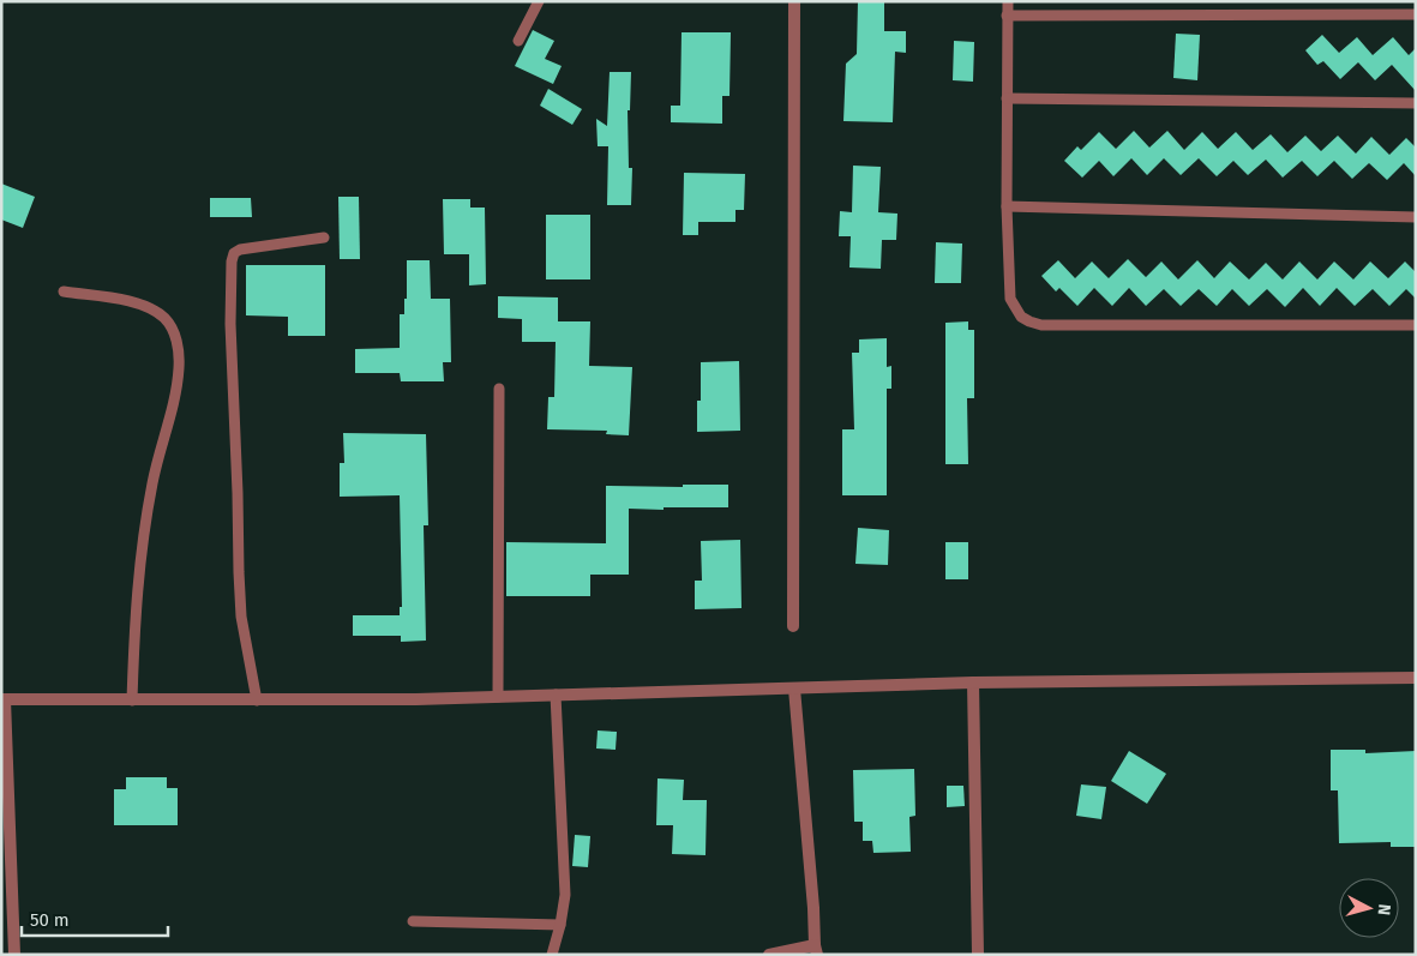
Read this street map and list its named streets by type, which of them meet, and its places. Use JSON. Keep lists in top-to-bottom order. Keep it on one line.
{"scale_bar":"50 m","north":"right"}
